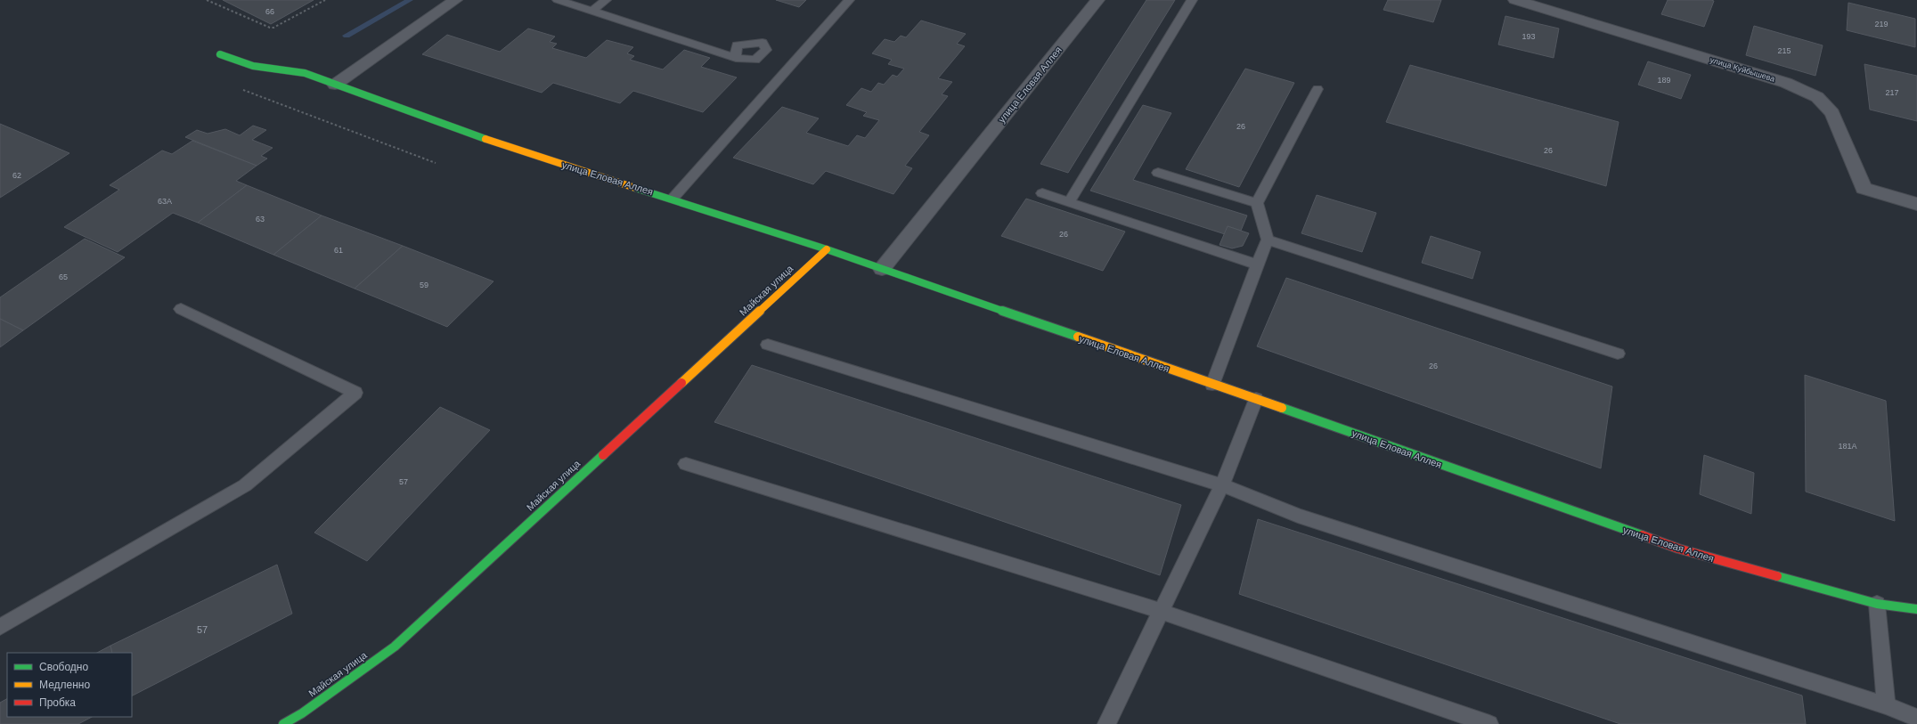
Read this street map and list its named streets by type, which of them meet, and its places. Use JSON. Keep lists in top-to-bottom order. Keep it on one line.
{"streets":{"street":["улица Куйбышева","улица Еловая Аллея","Майская улица"]},"crossings":[["улица Еловая Аллея","Майская улица"]],"house_numbers":["66","219","193","215","189","217","26","26","62","63А","63","26","61","65","59","26","181А","57","57"],"legend":["Свободно","Медленно","Пробка"]}
